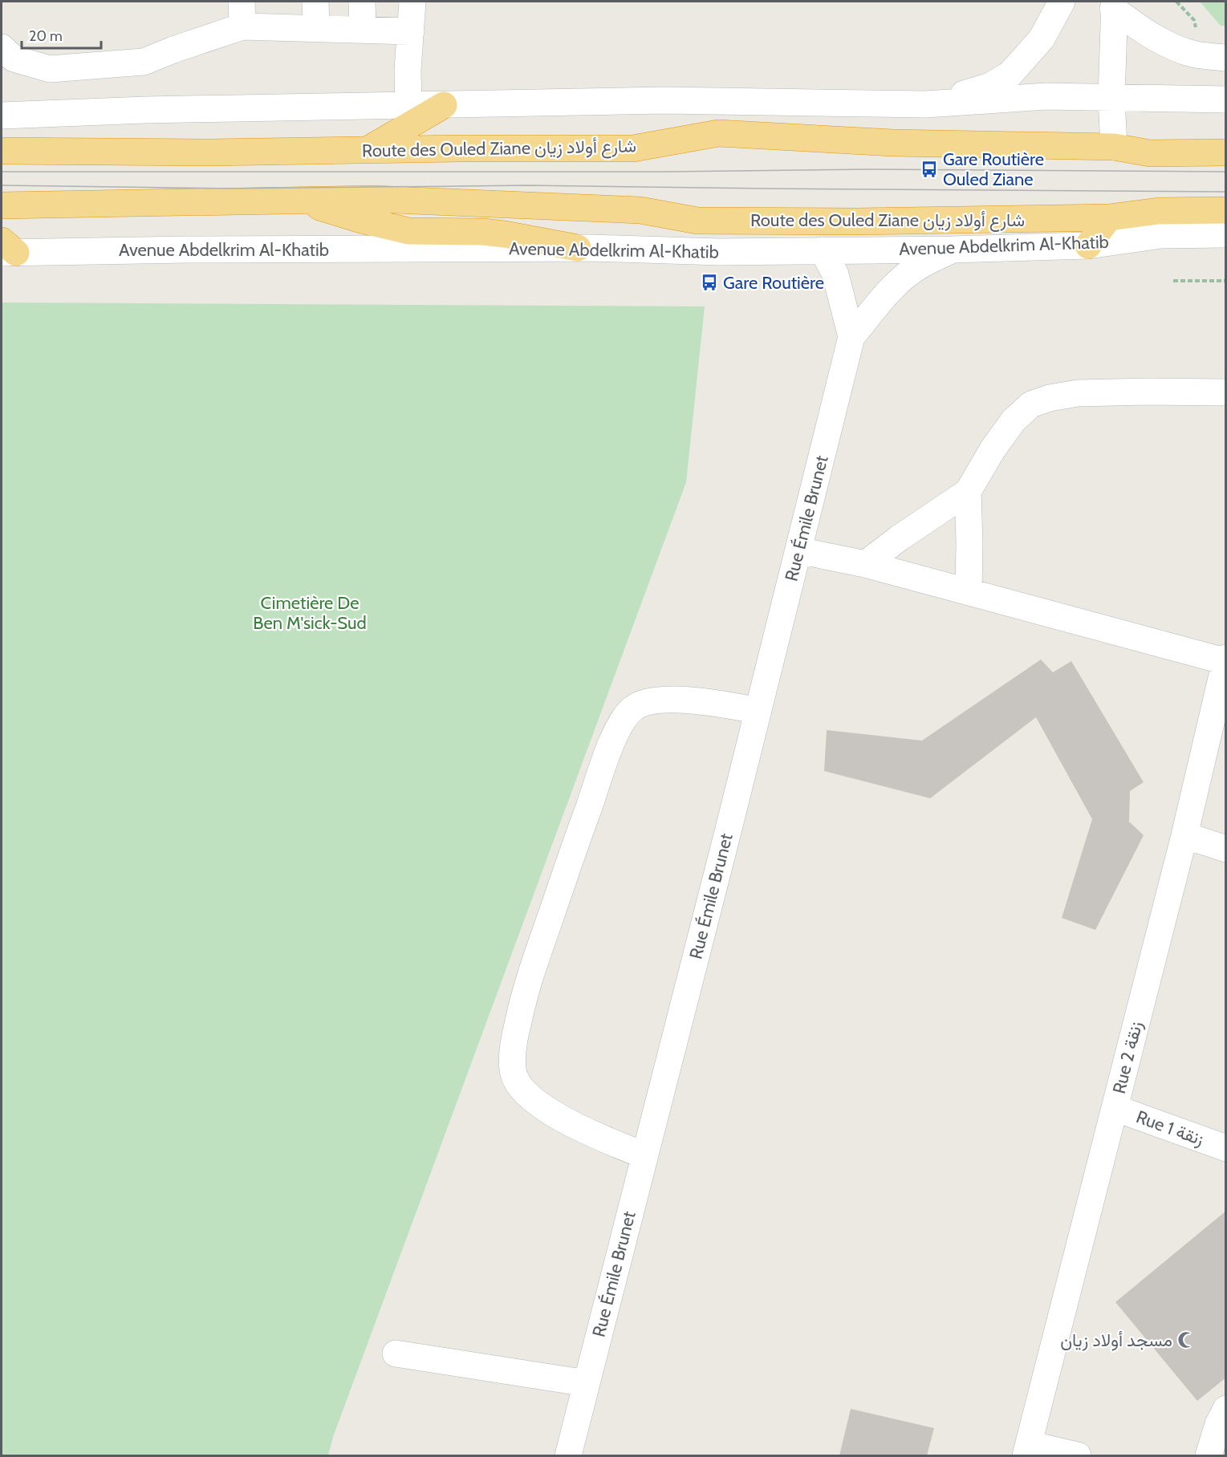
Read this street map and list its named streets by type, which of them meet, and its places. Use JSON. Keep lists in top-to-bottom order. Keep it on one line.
{"streets":{"highway":["Route des Ouled Ziane شارع أولاد زيان"],"street":["Avenue Abdelkrim Al-Khatib","Rue Émile Brunet","Rue 2 زنقة","Rue 1 زنقة"]},"crossings":[["Avenue Abdelkrim Al-Khatib","Rue Émile Brunet"],["Rue 2 زنقة","Rue 1 زنقة"]],"parks":["Cimetière De Ben M'sick-Sud"],"places":{"bus stop":["Gare Routière Ouled Ziane","Gare Routière"],"mosque":["مسجد أولاد زيان"]},"scale_bar":"20 m"}
